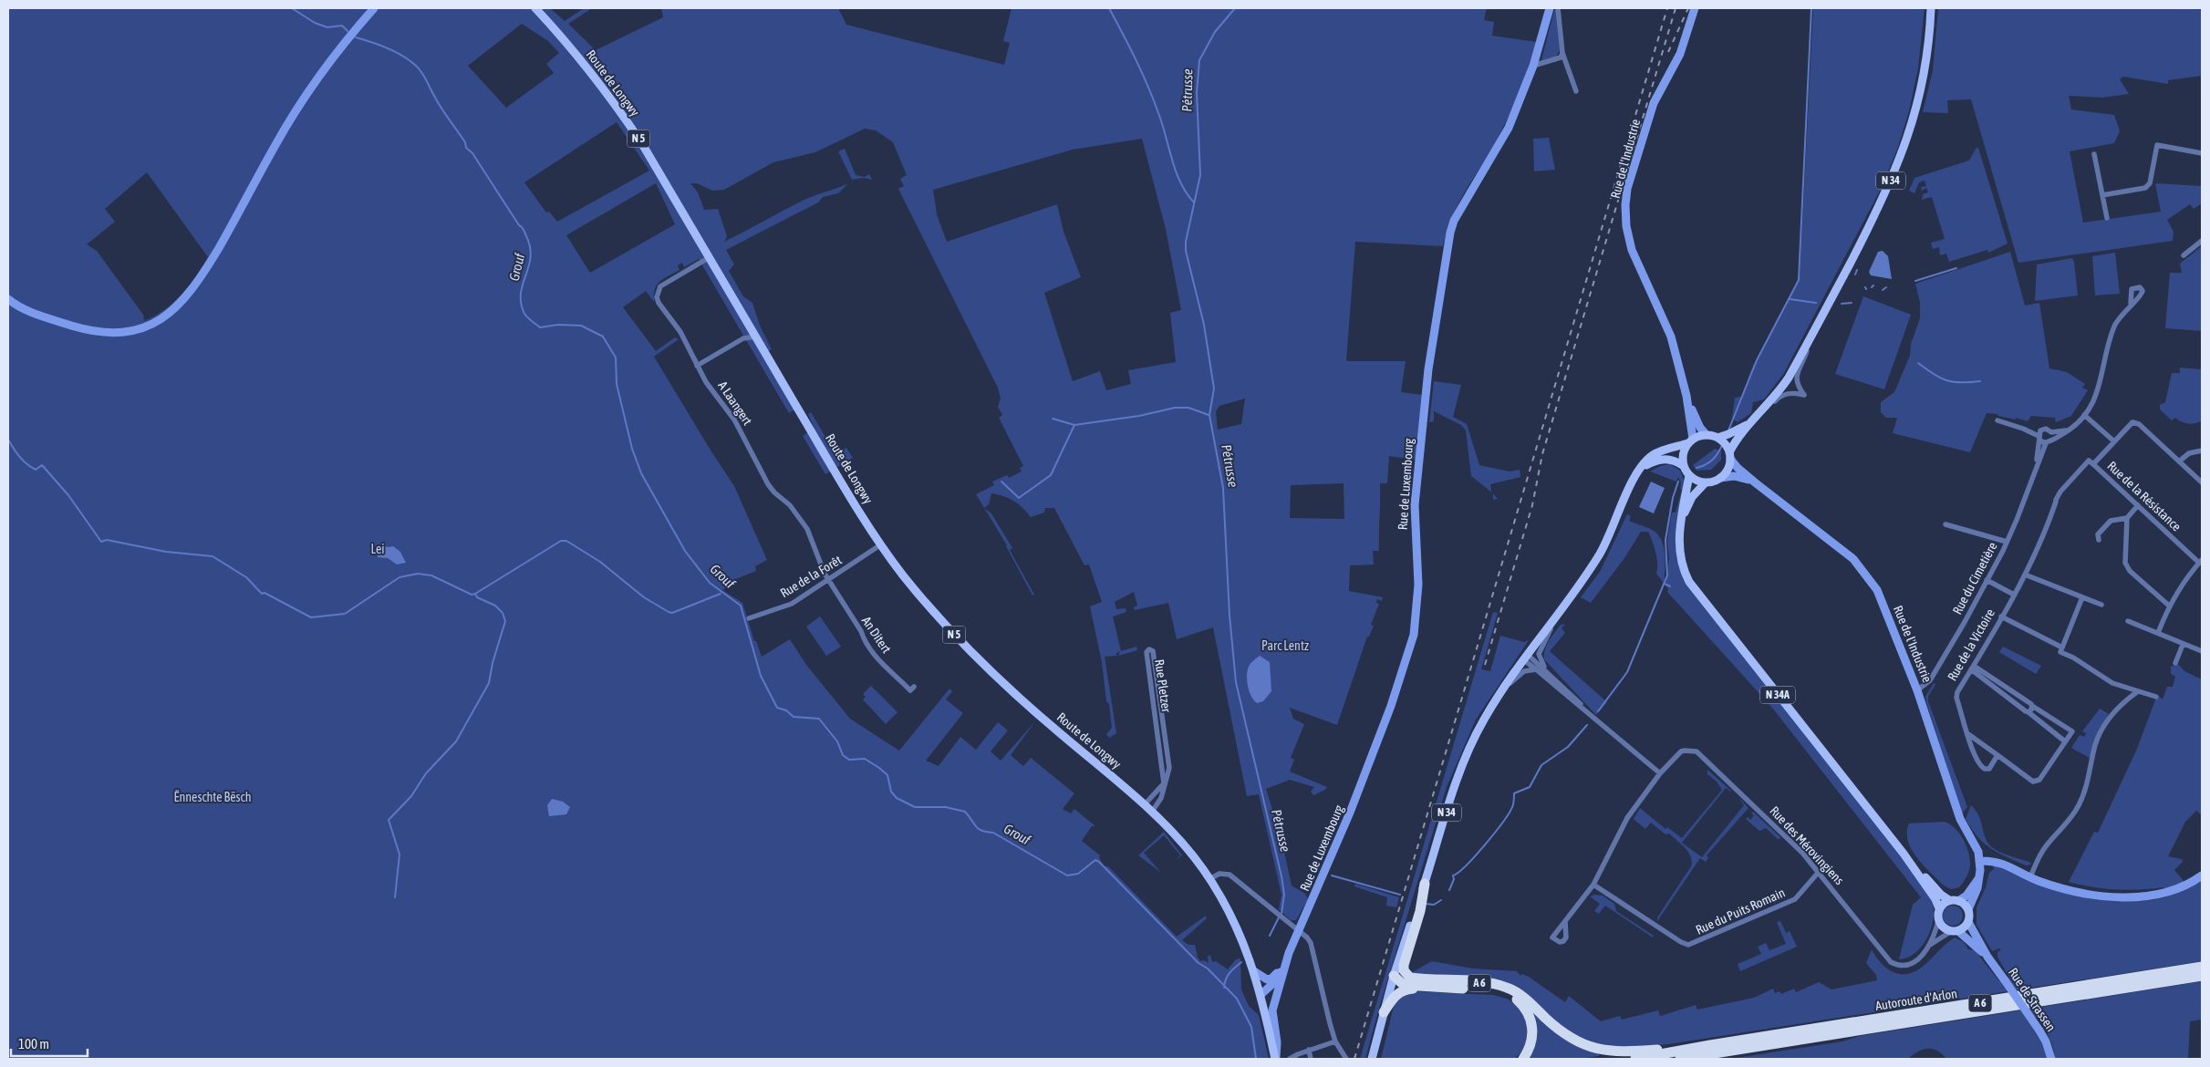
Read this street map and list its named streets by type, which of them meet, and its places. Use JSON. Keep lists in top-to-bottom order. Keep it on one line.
{"streets":{"highway":["A 6","Autoroute d'Arlon"],"main road":["Route de Longwy","N 5","Rue de l'Industrie","N 34","Rue de Luxembourg","N 34A","Rue de Strassen"],"street":["A Laangert","Rue de la Résistance","Rue de la Forêt","Rue du Cimetière","An Ditert","Rue de la Victoire","Rue Pletzer","Rue des Mérovingiens","Rue du Puits Romain"]},"crossings":[["Route de Longwy","A Laangert"],["Route de Longwy","Rue de Luxembourg"],["Route de Longwy","Rue de la Forêt"],["Route de Longwy","Rue Pletzer"],["Rue de l'Industrie","N 34"],["Rue de l'Industrie","Rue du Cimetière"],["Rue de l'Industrie","N 34A"],["N 34","N 34A"],["N 34","A 6"],["A Laangert","Rue de la Forêt"],["A Laangert","An Ditert"],["Rue de la Résistance","Rue de la Victoire"],["Rue de la Forêt","An Ditert"],["N 34A","Rue des Mérovingiens"],["N 34A","Rue de Strassen"],["Rue des Mérovingiens","Rue du Puits Romain"],["Rue des Mérovingiens","Rue de Strassen"],["A 6","Autoroute d'Arlon"]],"water":["Pétrusse","Grouf"],"parks":["Lei","Parc Lentz","Ënneschte Bësch"],"scale_bar":"100 m"}
